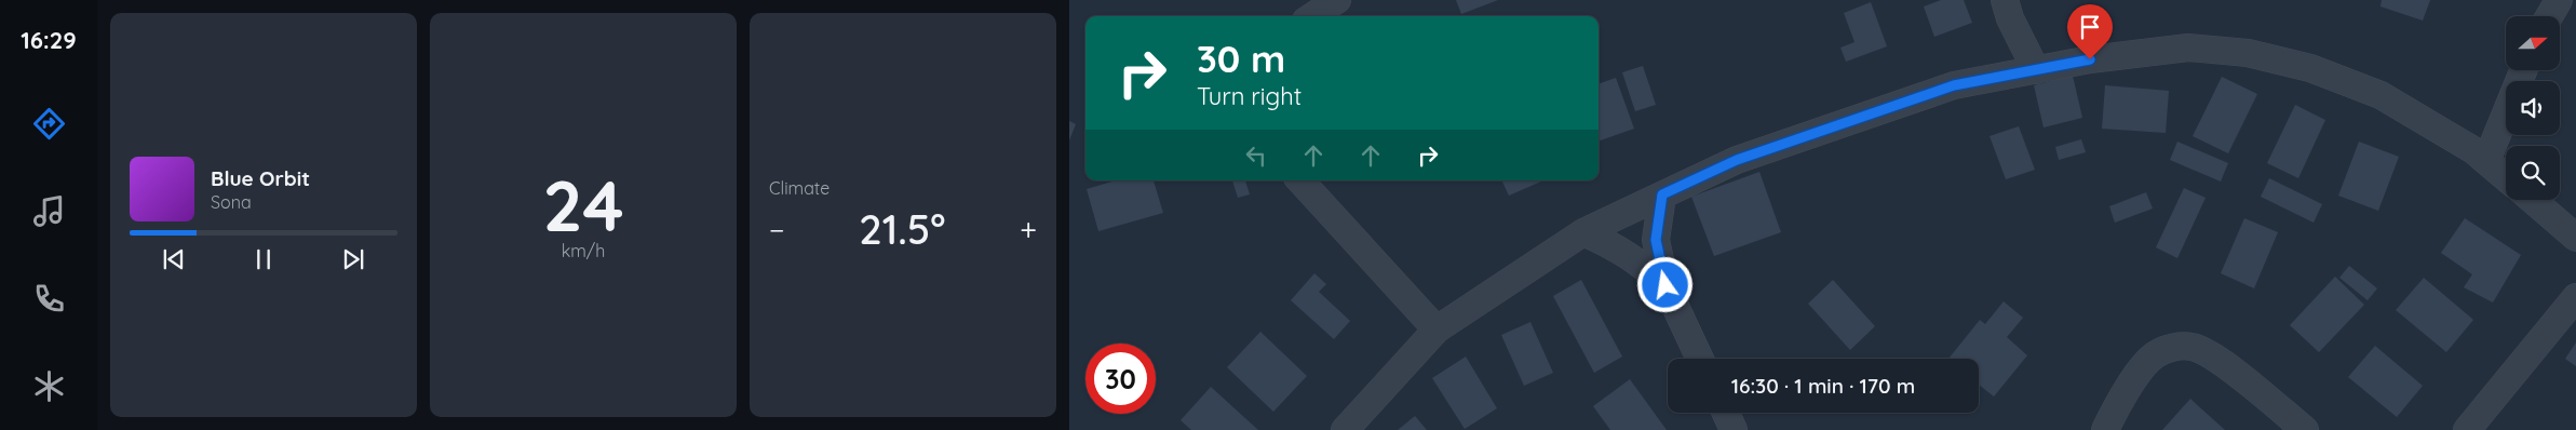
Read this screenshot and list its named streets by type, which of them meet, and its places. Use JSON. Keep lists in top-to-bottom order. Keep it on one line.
{"north":"right","page":{"tabs":"16:29","tile":[["24","km/h"],"Climate"],"turn":["30 m","Turn right"],"song":["Blue Orbit","Sona"],"heat":["−","21.5°","+"],"limit":"30","trip":"16:30 · 1 min · 170 m"}}
